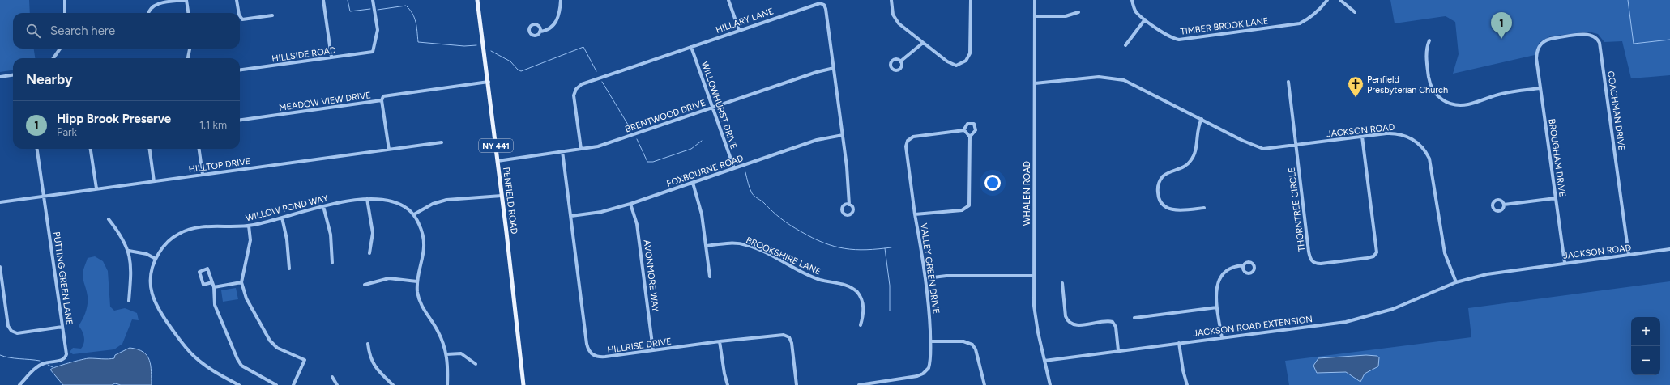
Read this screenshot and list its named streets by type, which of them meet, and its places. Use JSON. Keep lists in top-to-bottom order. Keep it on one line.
{"streets":{"main road":["NY 441","PENFIELD ROAD"],"street":["HILLARY LANE","TIMBER BROOK LANE","HILLSIDE ROAD","MEADOW VIEW DRIVE","WILLOWHURST DRIVE","COACHMAN DRIVE","BRENTWOOD DRIVE","JACKSON ROAD","BROUGHAM DRIVE","HILLTOP DRIVE","FOXBOURNE ROAD","WHALEN ROAD","WILLOW POND WAY","THORNTREE CIRCLE","BROOKSHIRE LANE","VALLEY GREEN DRIVE","AVONMORE WAY","PUTTING GREEN LANE","JACKSON ROAD EXTENSION","HILLRISE DRIVE"]},"crossings":[["HILLARY LANE","WILLOWHURST DRIVE"],["HILLARY LANE","BRENTWOOD DRIVE"],["HILLARY LANE","FOXBOURNE ROAD"],["MEADOW VIEW DRIVE","PENFIELD ROAD"],["WILLOWHURST DRIVE","BRENTWOOD DRIVE"],["WILLOWHURST DRIVE","FOXBOURNE ROAD"],["COACHMAN DRIVE","JACKSON ROAD"],["COACHMAN DRIVE","BROUGHAM DRIVE"],["BRENTWOOD DRIVE","PENFIELD ROAD"],["BRENTWOOD DRIVE","HILLRISE DRIVE"],["JACKSON ROAD","BROUGHAM DRIVE"],["JACKSON ROAD","WHALEN ROAD"],["JACKSON ROAD","THORNTREE CIRCLE"],["JACKSON ROAD","JACKSON ROAD EXTENSION"],["HILLTOP DRIVE","PUTTING GREEN LANE"],["FOXBOURNE ROAD","AVONMORE WAY"],["FOXBOURNE ROAD","HILLRISE DRIVE"],["WHALEN ROAD","JACKSON ROAD EXTENSION"],["AVONMORE WAY","HILLRISE DRIVE"]],"places":{"church":["Penfield Presbyterian Church"]},"page":{"pins":"1","search":"Search here","heading":"Nearby","list":[{"mark":"1","name":"Hipp Brook Preserve","note":"Park","value":"1.1 km"}],"map_buttons":["+","−"]}}
